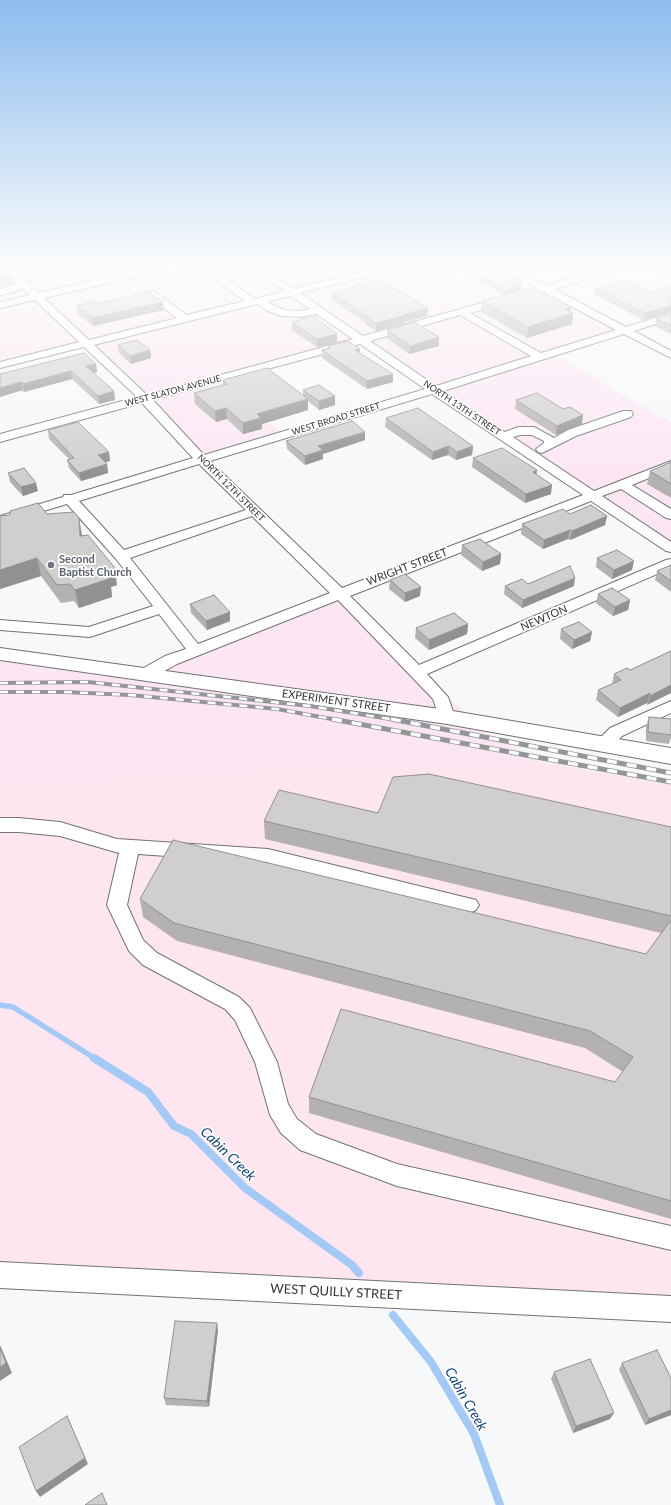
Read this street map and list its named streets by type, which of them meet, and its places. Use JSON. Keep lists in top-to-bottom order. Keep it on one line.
{"streets":{"main road":["EXPERIMENT STREET"],"street":["WEST SLATON AVENUE","NORTH 13TH STREET","WEST BROAD STREET","NORTH 12TH STREET","WRIGHT STREET","NEWTON","WEST QUILLY STREET"]},"crossings":[["WEST SLATON AVENUE","NORTH 13TH STREET"],["WEST SLATON AVENUE","NORTH 12TH STREET"],["NORTH 13TH STREET","WEST BROAD STREET"],["NORTH 13TH STREET","WRIGHT STREET"],["WEST BROAD STREET","NORTH 12TH STREET"],["NORTH 12TH STREET","WRIGHT STREET"],["NORTH 12TH STREET","NEWTON"],["NORTH 12TH STREET","EXPERIMENT STREET"],["WRIGHT STREET","EXPERIMENT STREET"]],"water":["Cabin Creek"],"places":["Second Baptist Church"]}
